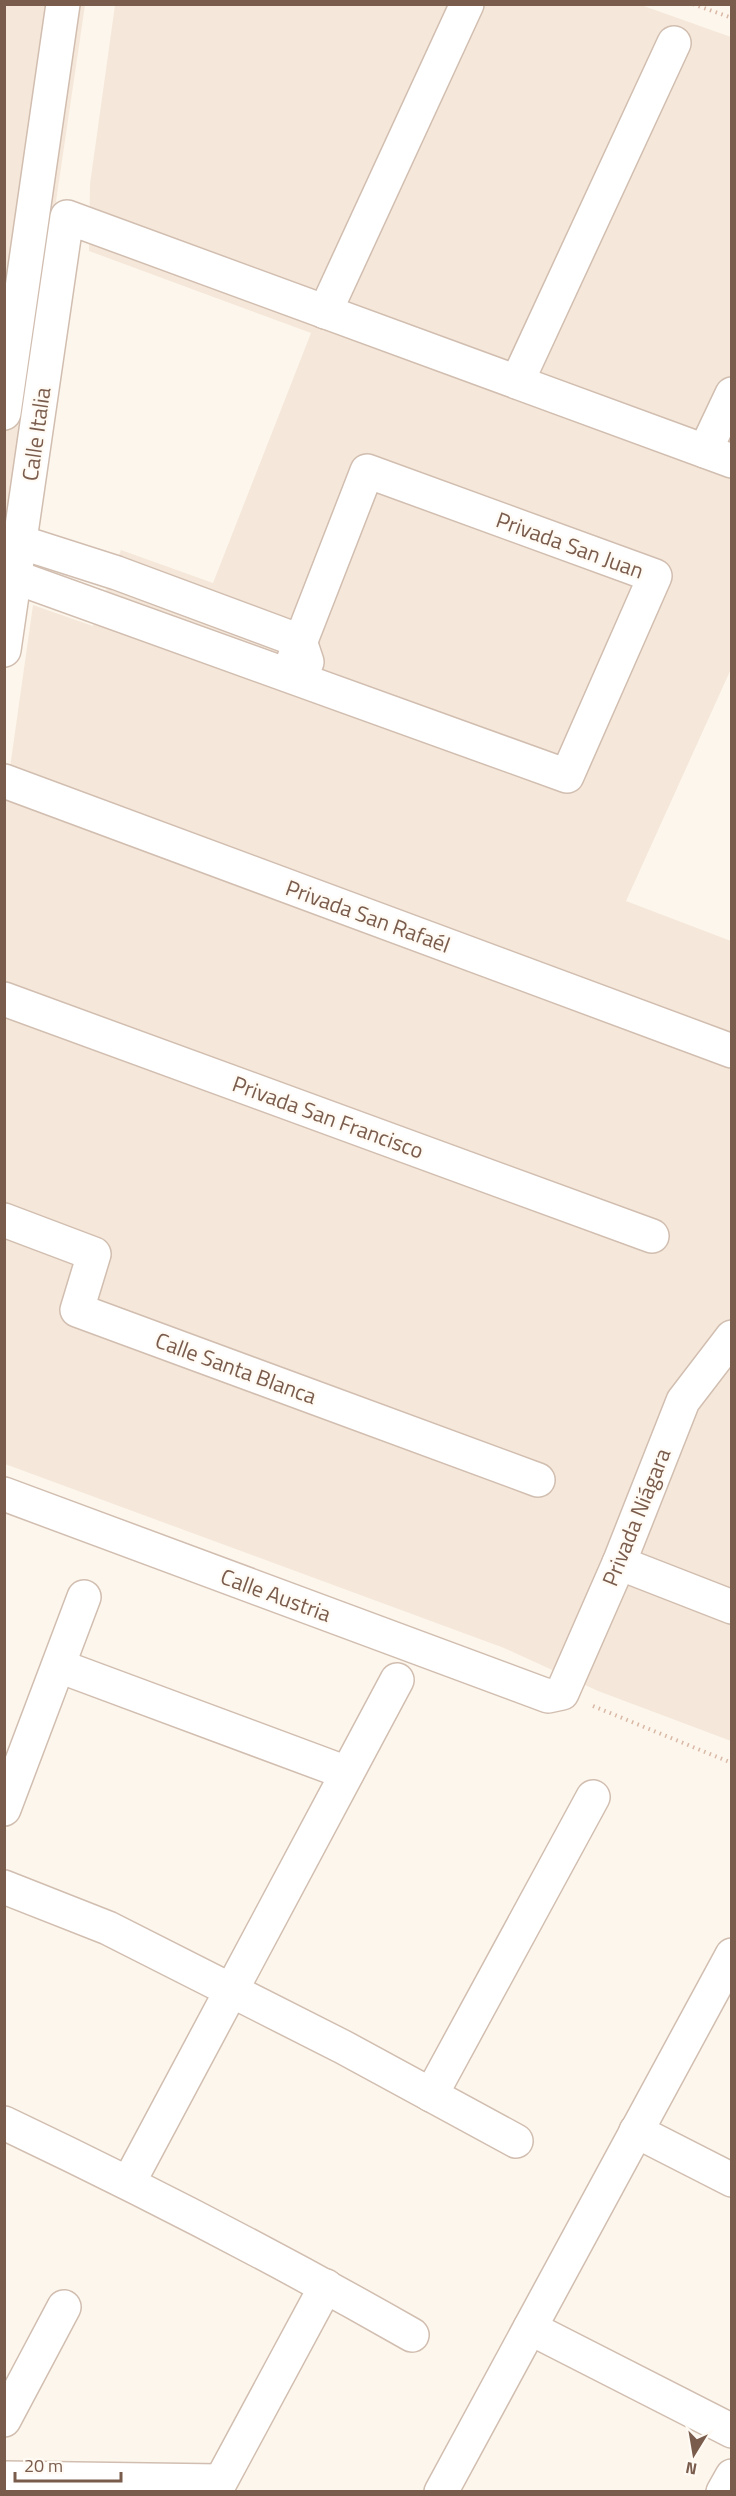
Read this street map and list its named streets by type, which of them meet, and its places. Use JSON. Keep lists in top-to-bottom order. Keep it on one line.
{"streets":{"street":["Calle Italia","Privada San Juan","Privada San Rafaél","Privada San Francisco","Calle Santa Blanca","Privada Niágara","Calle Austria"]},"crossings":[["Calle Italia","Privada San Juan"],["Privada Niágara","Calle Austria"]],"scale_bar":"20 m","north":"bottom"}
